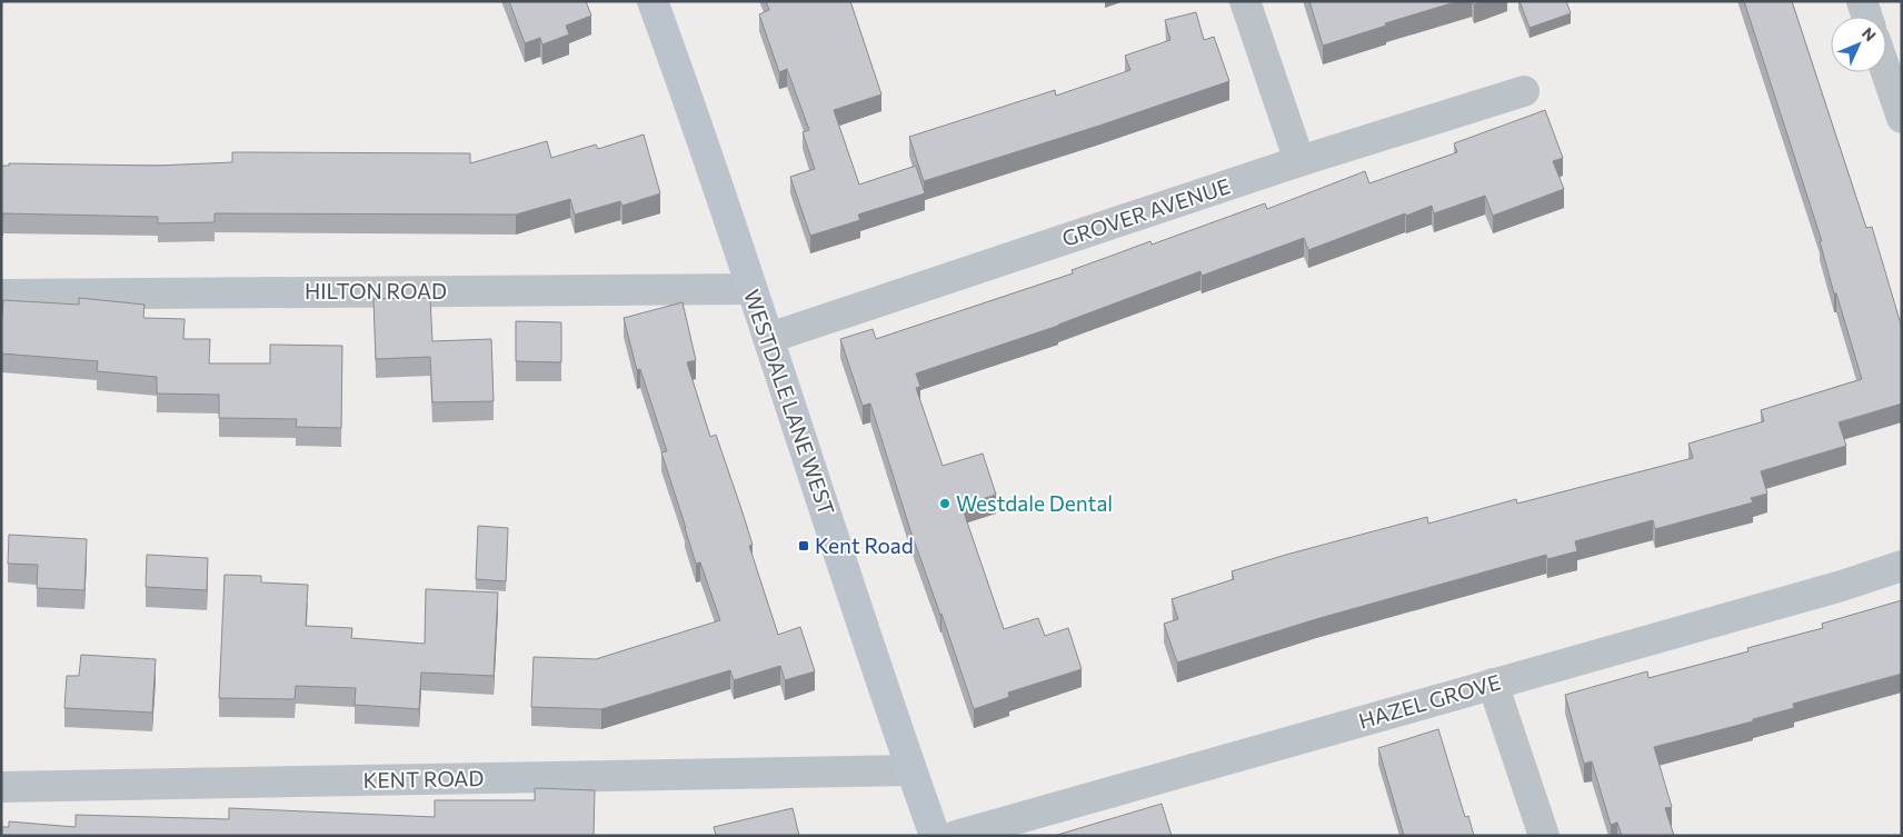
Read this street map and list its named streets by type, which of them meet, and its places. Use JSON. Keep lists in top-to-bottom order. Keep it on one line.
{"streets":{"street":["GROVER AVENUE","HILTON ROAD","WESTDALE LANE WEST","HAZEL GROVE","KENT ROAD"]},"crossings":[["GROVER AVENUE","WESTDALE LANE WEST"],["HILTON ROAD","WESTDALE LANE WEST"],["WESTDALE LANE WEST","KENT ROAD"]],"places":{"other":["Westdale Dental"],"transit":["Kent Road"]},"north":"top right"}
